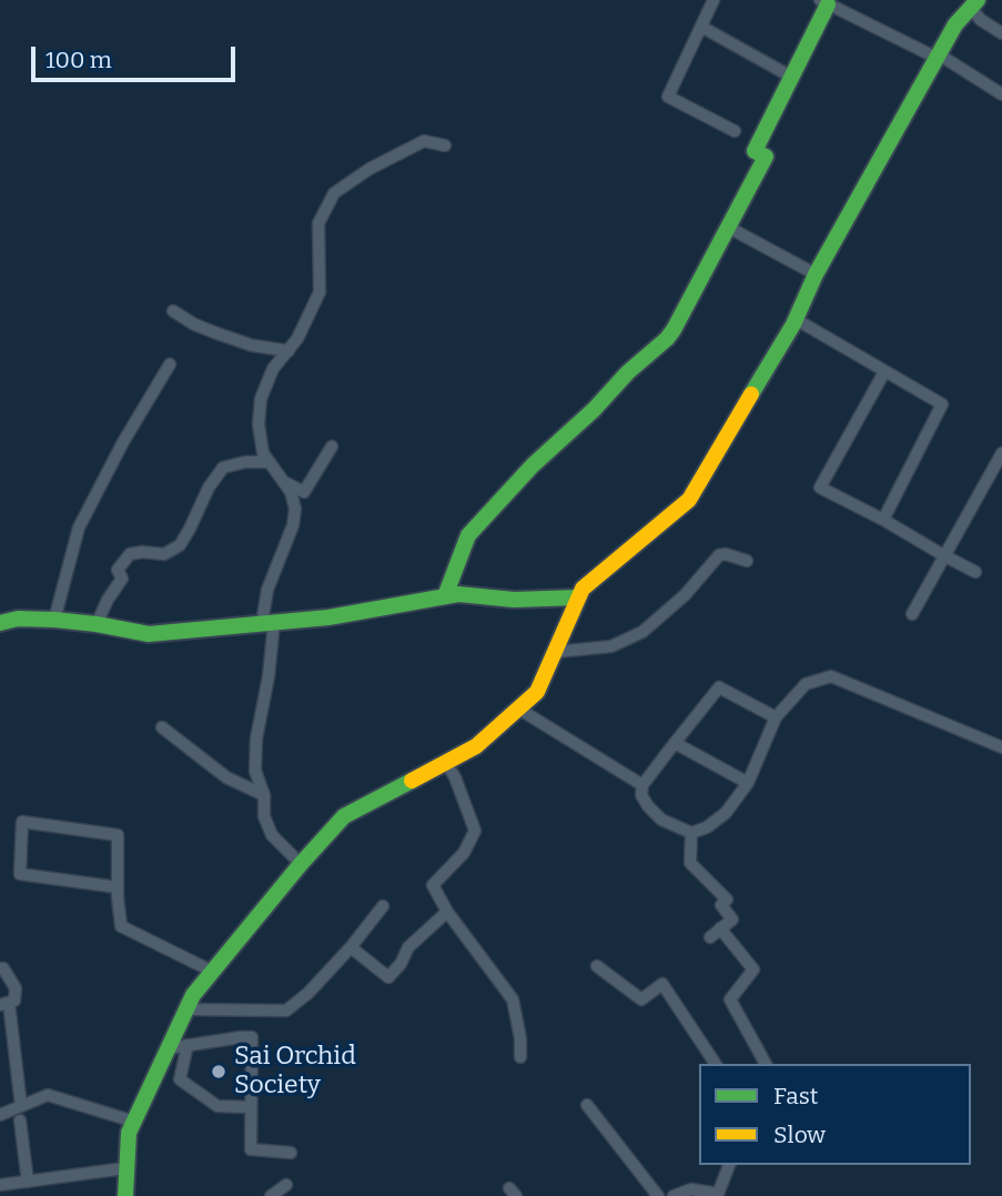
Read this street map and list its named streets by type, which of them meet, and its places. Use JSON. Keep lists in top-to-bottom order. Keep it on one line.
{"places":["Sai Orchid Society"],"legend":["Fast","Slow"],"scale_bar":"100 m"}
